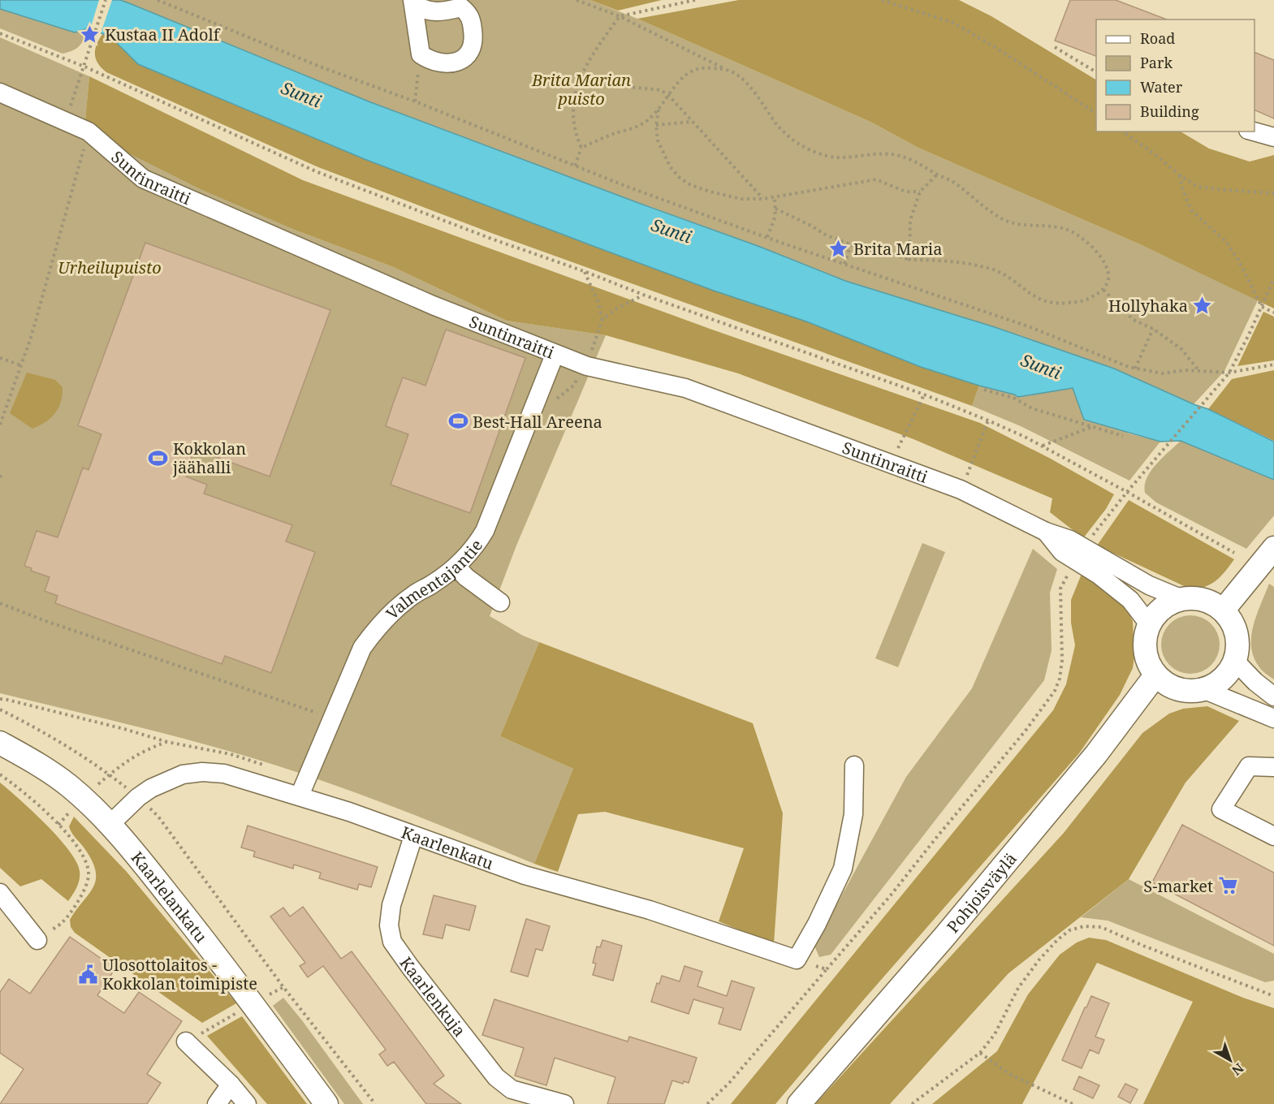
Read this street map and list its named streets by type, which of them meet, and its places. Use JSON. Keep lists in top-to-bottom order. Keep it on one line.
{"streets":{"main road":["Pohjoisväylä","Kaarlelankatu"],"street":["Suntinraitti","Valmentajantie","Kaarlenkatu","Kaarlenkuja"]},"crossings":[["Suntinraitti","Valmentajantie"],["Suntinraitti","Pohjoisväylä"],["Valmentajantie","Kaarlenkatu"],["Kaarlenkatu","Kaarlelankatu"],["Kaarlenkatu","Kaarlenkuja"]],"water":["Sunti"],"parks":["Brita Marian puisto","Urheilupuisto"],"places":{"place":["Kustaa II Adolf","Brita Maria","Hollyhaka"],"sports":["Best‑Hall Areena","Kokkolan jäähalli"],"supermarket":["S-market"],"public building":["Ulosottolaitos - Kokkolan toimipiste"]},"legend":["Road","Park","Water","Building"],"north":"bottom right"}
